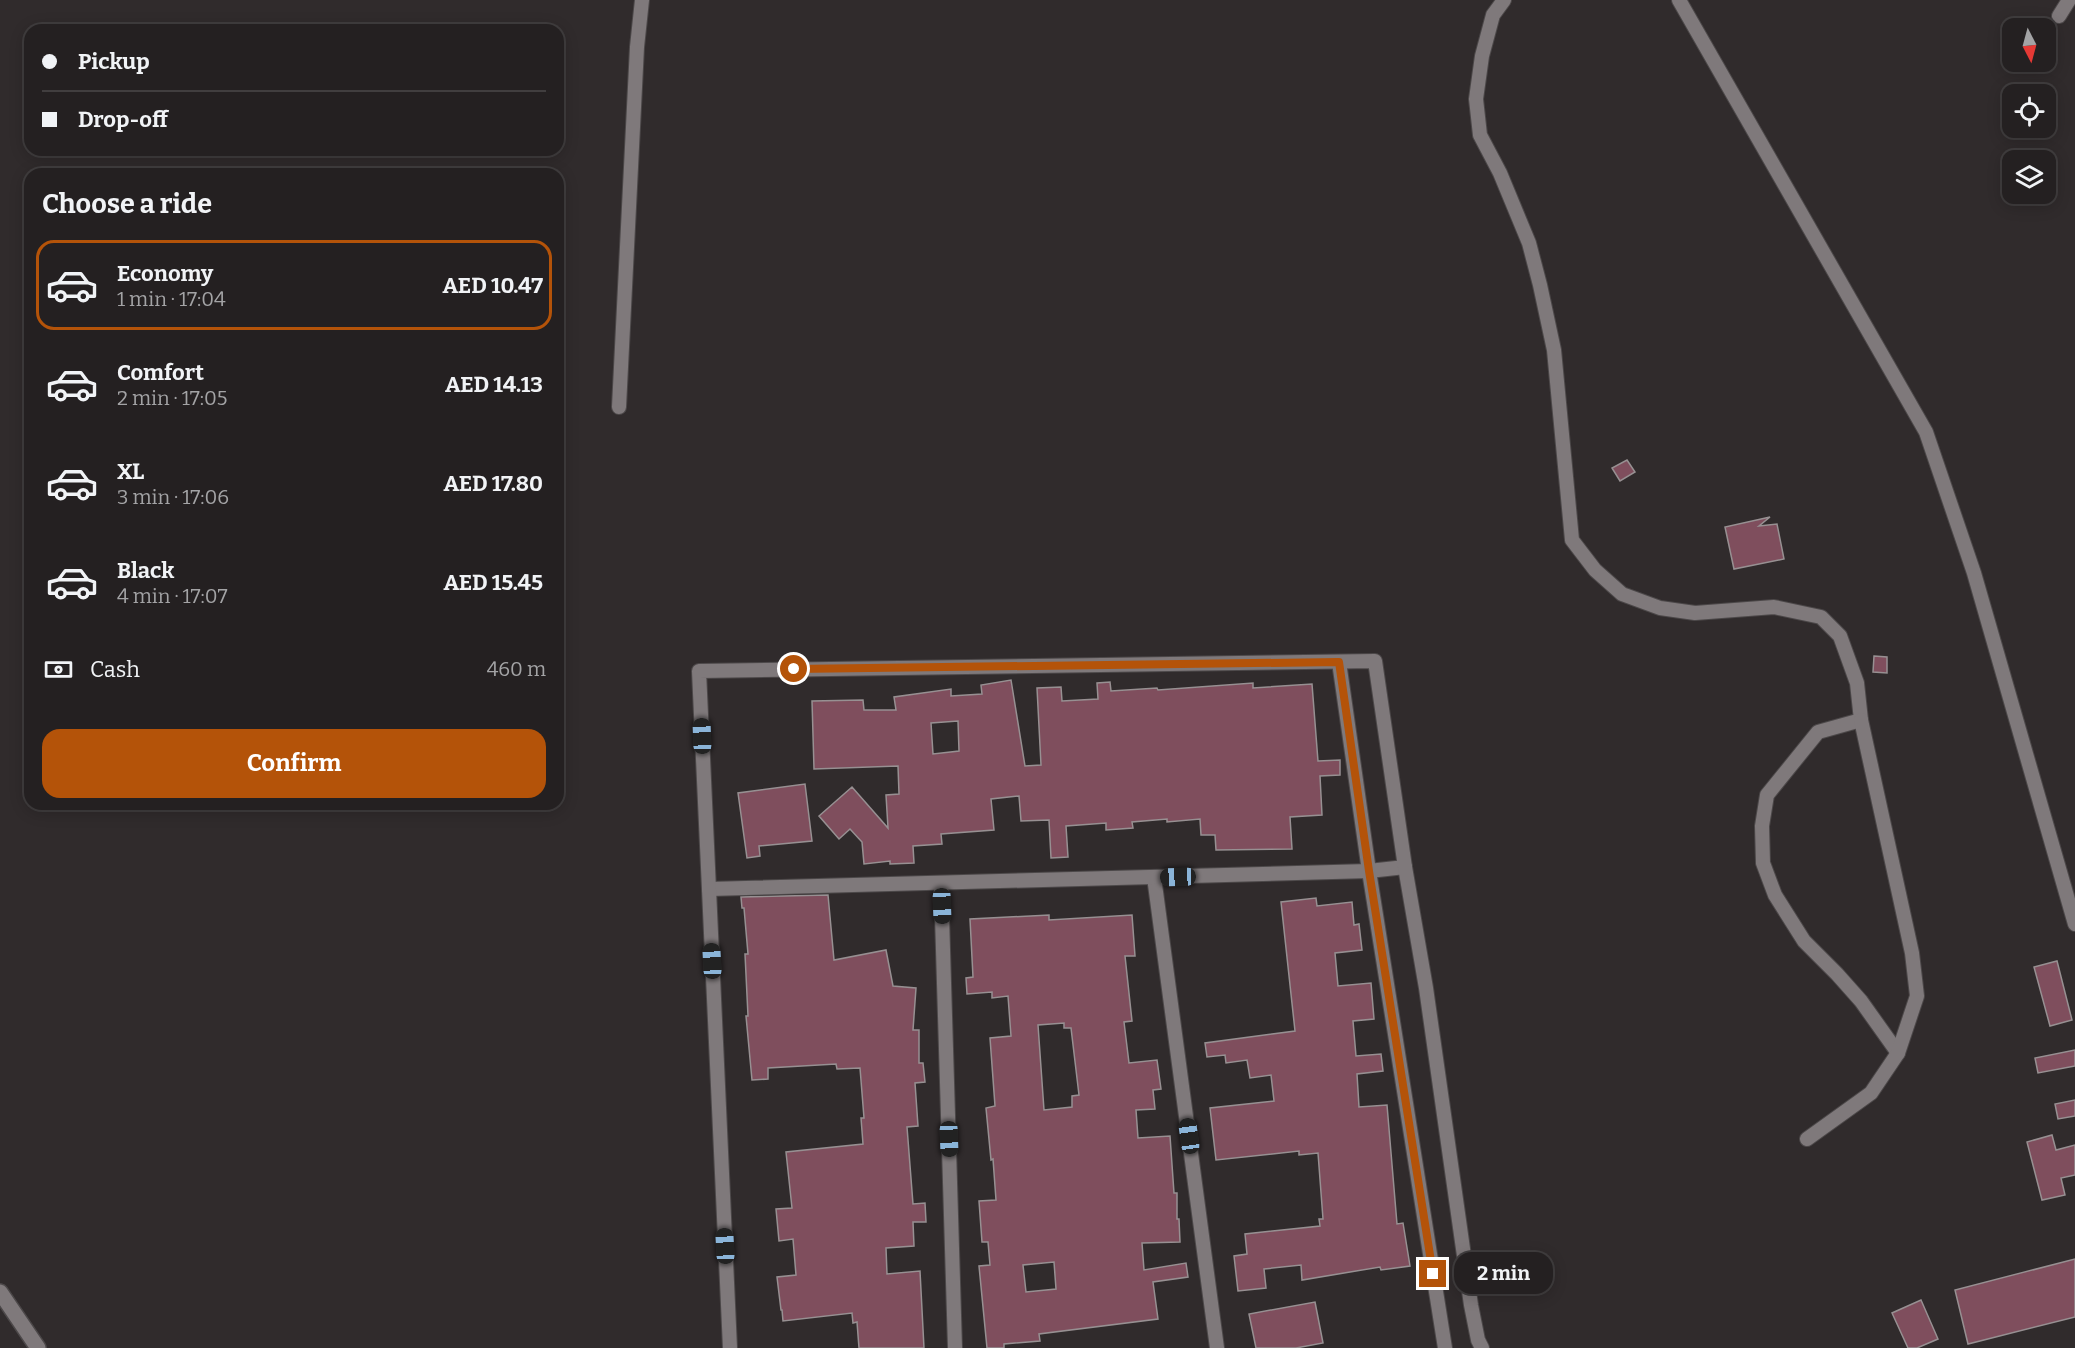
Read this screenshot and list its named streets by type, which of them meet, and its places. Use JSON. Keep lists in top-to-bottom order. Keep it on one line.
{"north":"bottom","page":{"banner":["Pickup","Drop-off"],"heading":"Choose a ride","list":[{"name":"Economy","note":"1 min · 17:04","value":"AED 10.47"},{"name":"Comfort","note":"2 min · 17:05","value":"AED 14.13"},{"name":"XL","note":"3 min · 17:06","value":"AED 17.80"},{"name":"Black","note":"4 min · 17:07","value":"AED 15.45"}],"pay":["Cash","460 m"],"buttons":"Confirm","bubble":"2 min"}}
